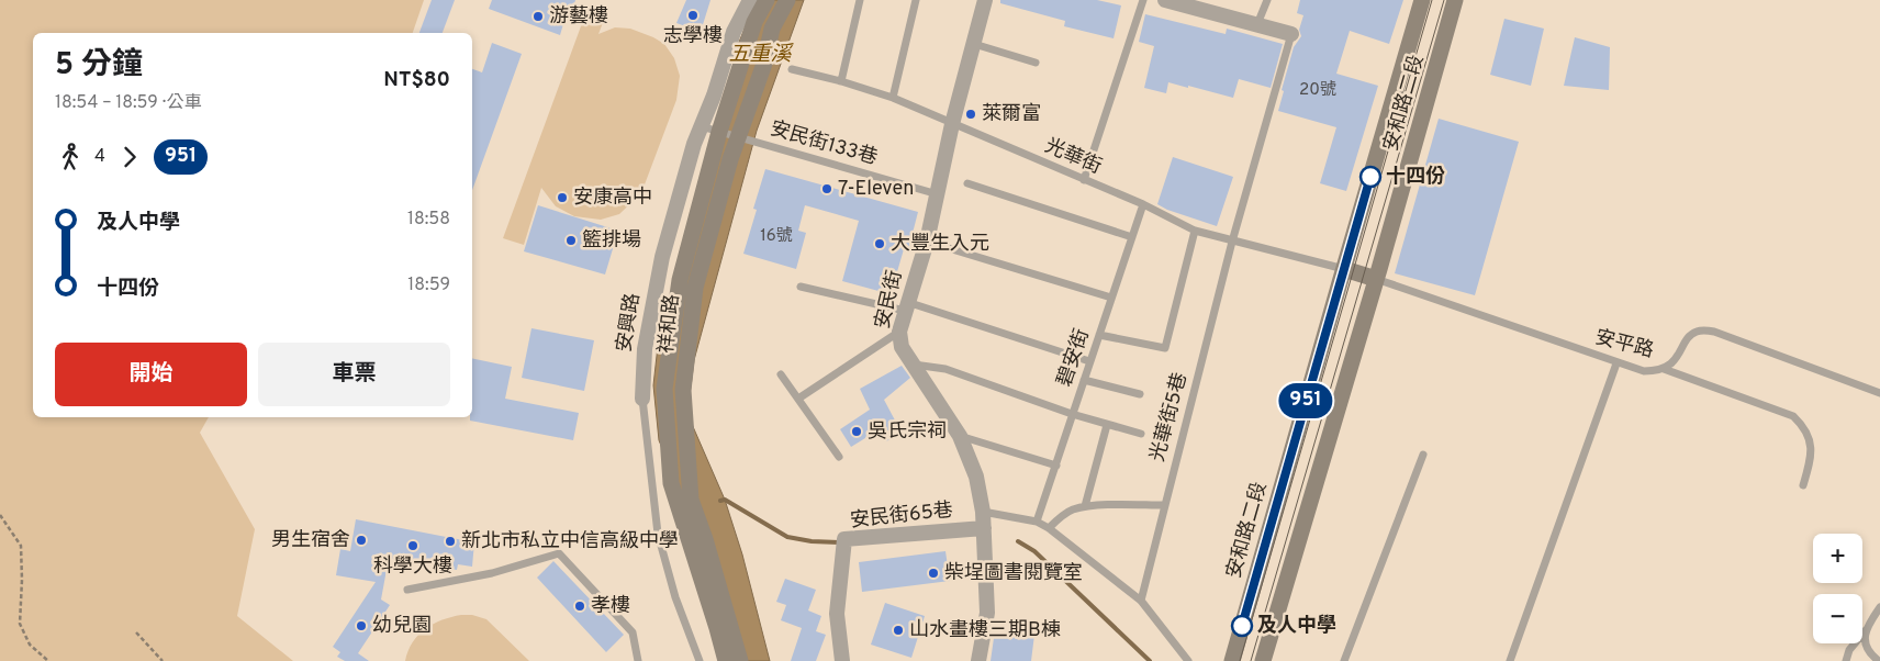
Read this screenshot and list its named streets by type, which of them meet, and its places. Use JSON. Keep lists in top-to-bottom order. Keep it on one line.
{"streets":{"main road":["安和路二段","祥和路"],"street":["安民街","安興路","安民街65巷"],"lane":["安民街133巷","光華街","安平路","碧安街","光華街5巷"]},"crossings":[["安和路二段","光華街"],["安和路二段","安平路"],["安民街133巷","安民街"],["安民街133巷","安興路"],["安民街133巷","祥和路"],["光華街","安民街"],["光華街","碧安街"],["光華街","光華街5巷"],["安民街","安民街65巷"]],"water":["五重溪"],"places":["志學樓","游藝樓","萊爾富","十四份","7-Eleven","安康高中","籃排場","大豐生入元","吳氏宗祠","男生宿舍","新北市私立中信高級中學","科學大樓","柴埕圖書閱覽室","孝樓","幼兒園","及人中學","山水畫樓三期B棟"],"lines":["bus line 951"],"house_numbers":["20號","16號"],"page":{"on_map":"951","heading":["5 分鐘","18:54 – 18:59 · 公車","NT$80"],"legs":["4","951"],"list":[{"name":"及人中學","value":"18:58"},{"name":"十四份","value":"18:59"}],"buttons":["開始","車票"],"map_buttons":["+","−"]}}
